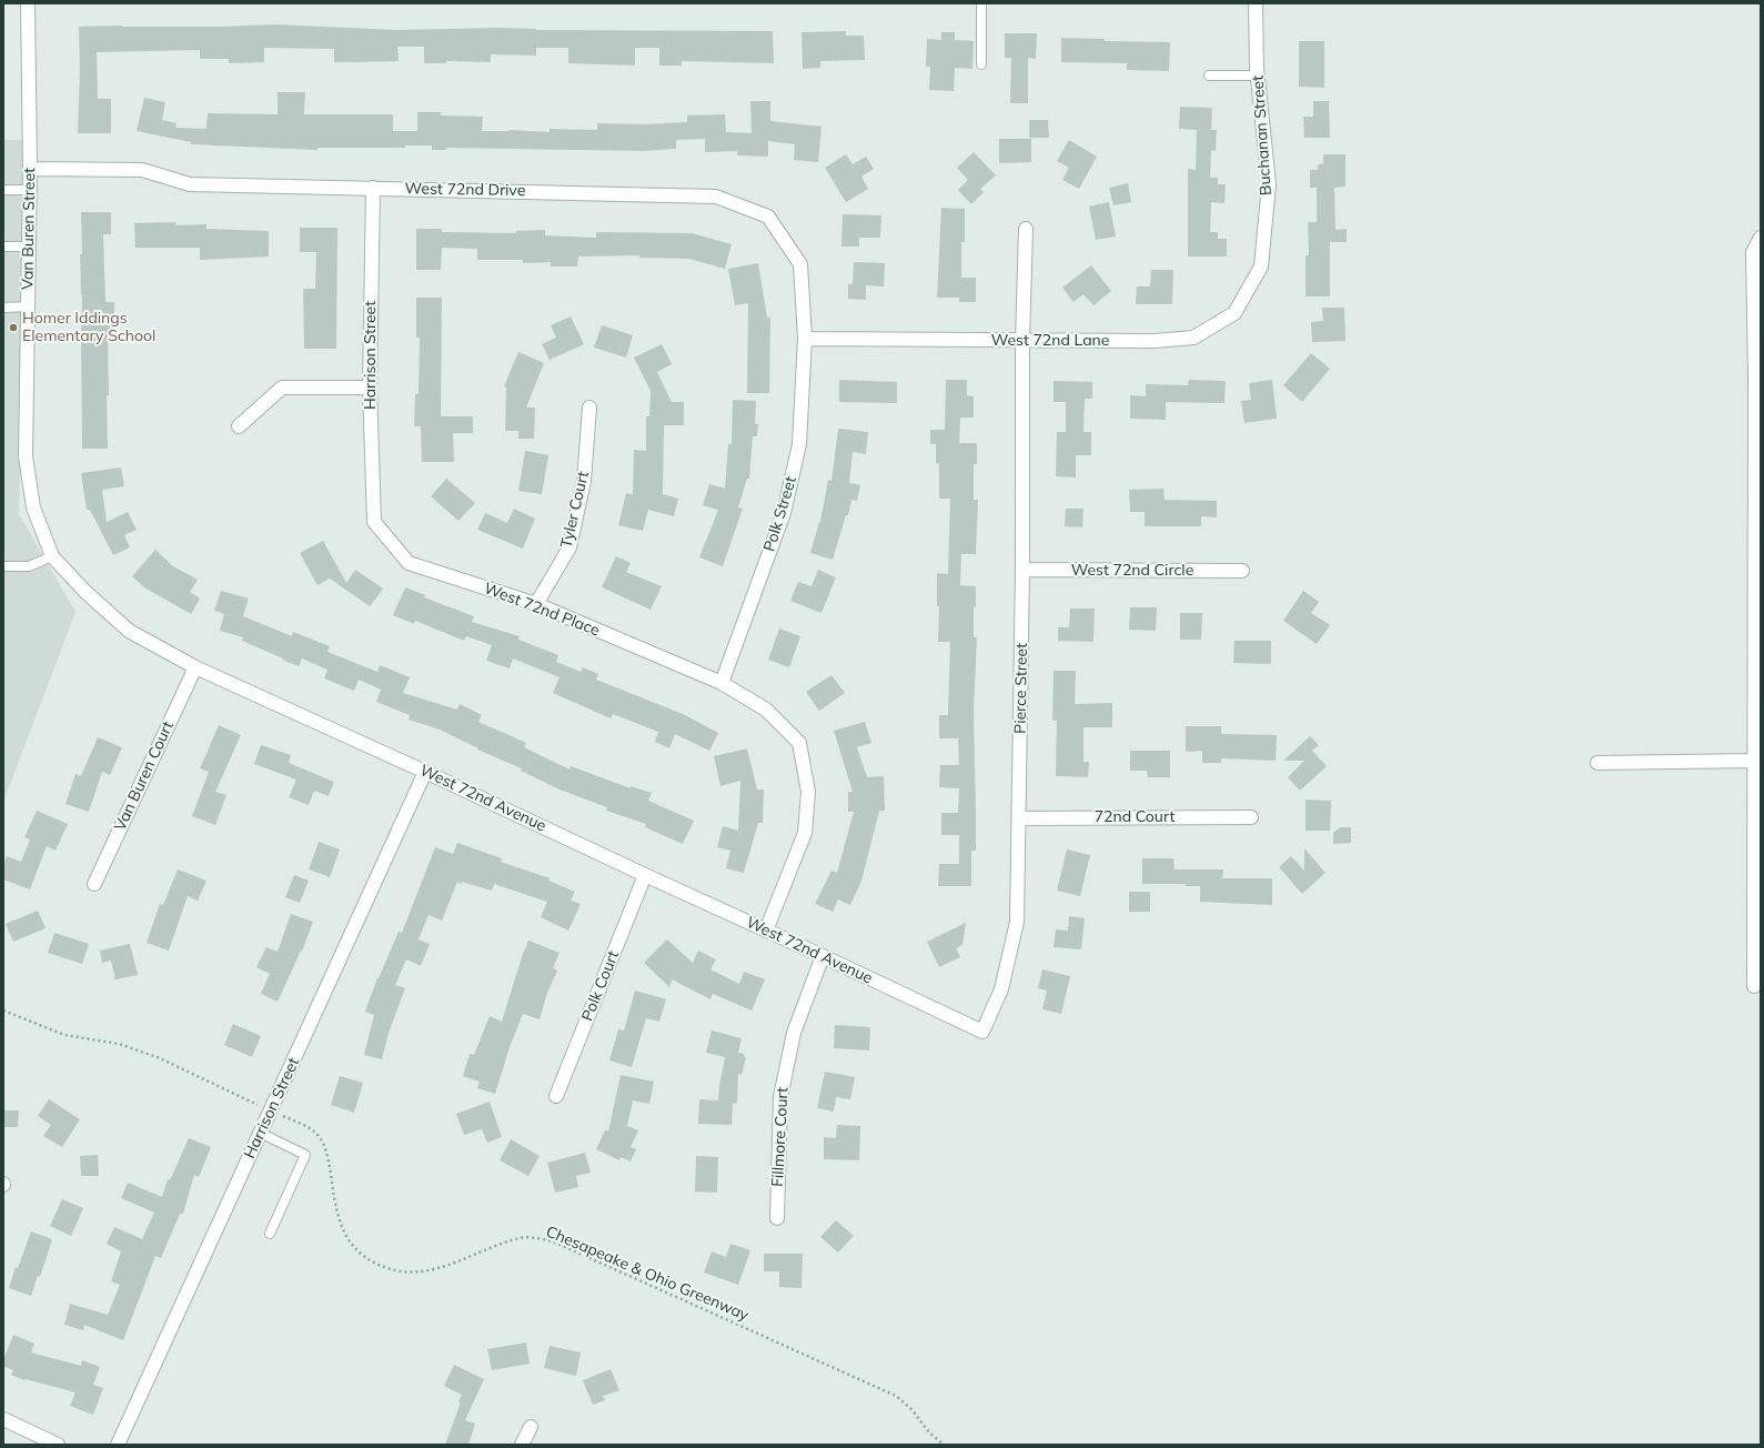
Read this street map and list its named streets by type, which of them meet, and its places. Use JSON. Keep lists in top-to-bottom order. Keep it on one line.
{"streets":{"street":["Buchanan Street","West 72nd Drive","Van Buren Street","West 72nd Lane","Harrison Street","Tyler Court","Polk Street","West 72nd Circle","West 72nd Place","Pierce Street","Van Buren Court","West 72nd Avenue","72nd Court","Polk Court","Fillmore Court"],"path":["Chesapeake & Ohio Greenway"]},"crossings":[["Buchanan Street","West 72nd Lane"],["West 72nd Drive","Van Buren Street"],["West 72nd Drive","West 72nd Lane"],["West 72nd Drive","Harrison Street"],["West 72nd Drive","Polk Street"],["Van Buren Street","West 72nd Avenue"],["West 72nd Lane","Polk Street"],["West 72nd Lane","Pierce Street"],["Harrison Street","West 72nd Place"],["Harrison Street","West 72nd Avenue"],["Harrison Street","Chesapeake & Ohio Greenway"],["Tyler Court","West 72nd Place"],["Polk Street","West 72nd Place"],["West 72nd Circle","Pierce Street"],["Pierce Street","West 72nd Avenue"],["Pierce Street","72nd Court"],["Van Buren Court","West 72nd Avenue"],["West 72nd Avenue","Polk Court"],["West 72nd Avenue","Fillmore Court"]],"places":["Homer Iddings Elementary School"]}
